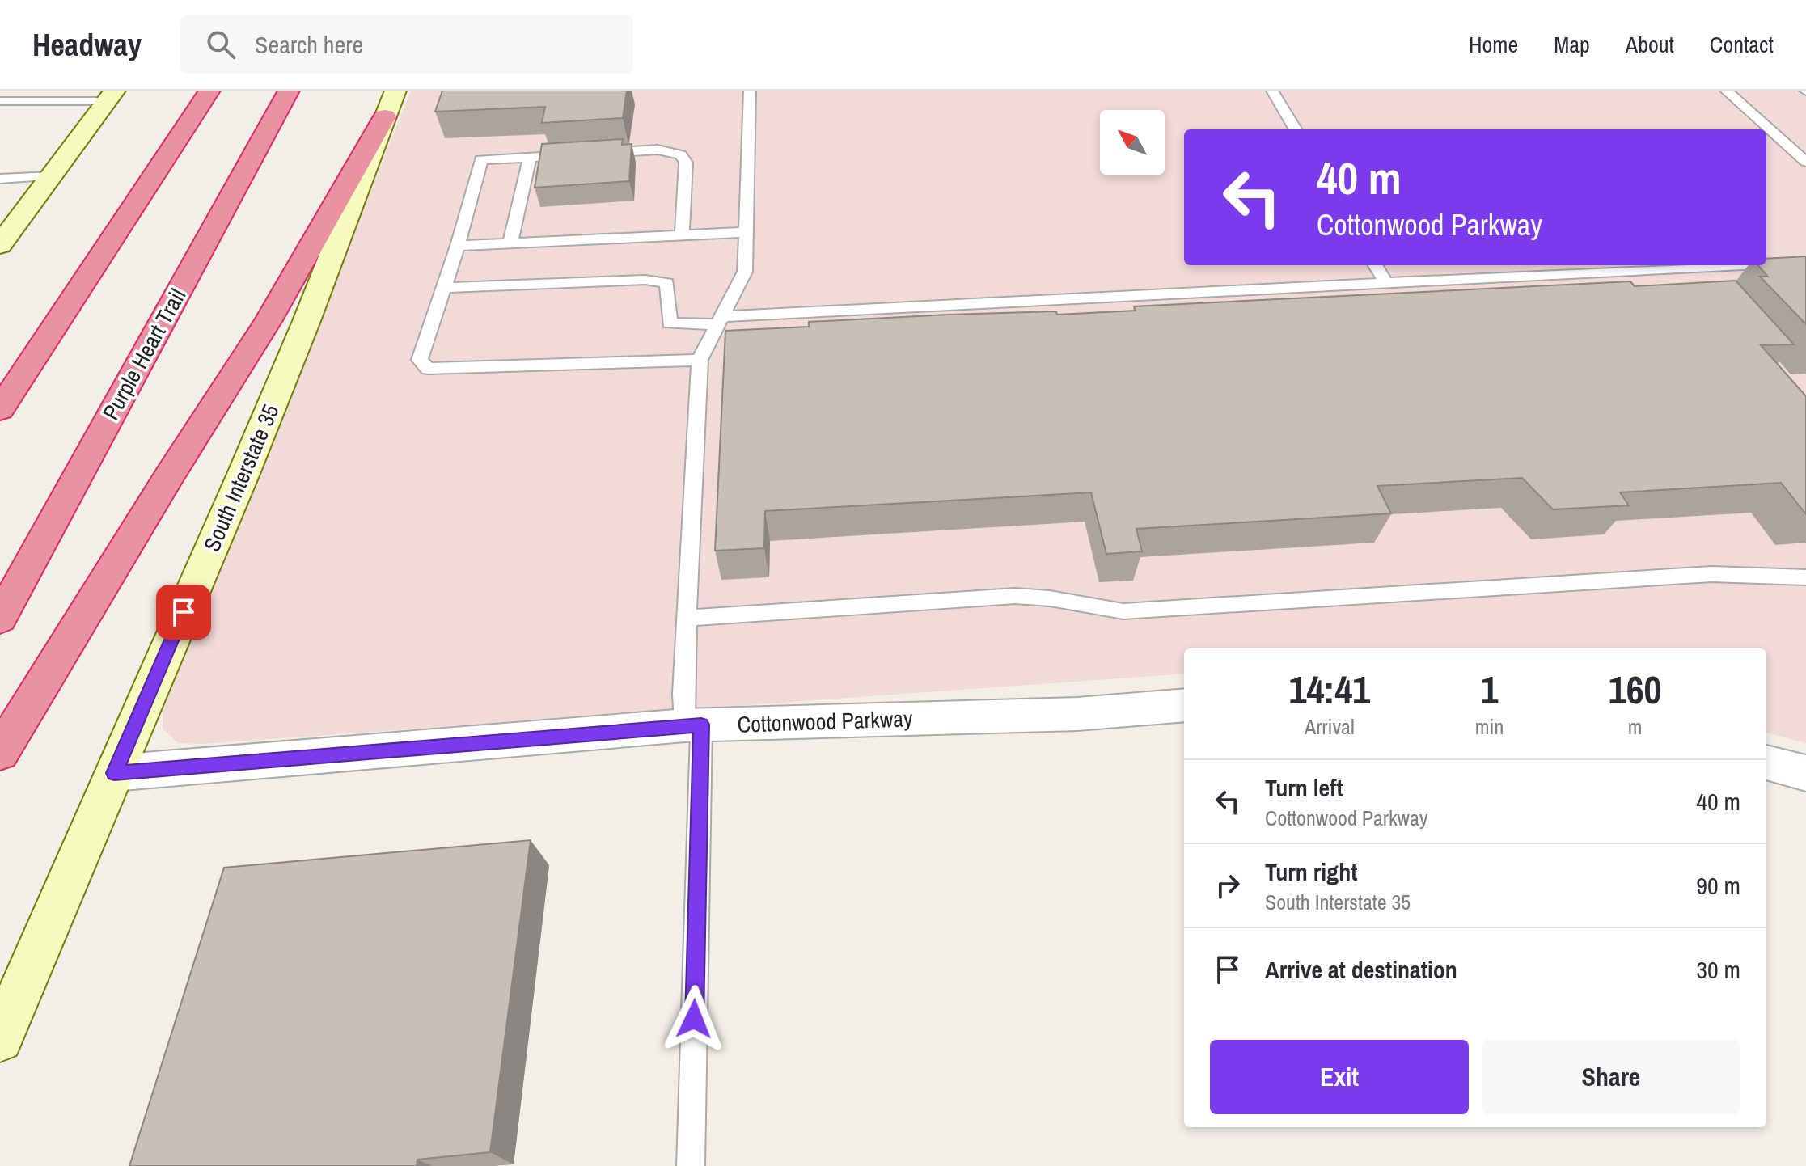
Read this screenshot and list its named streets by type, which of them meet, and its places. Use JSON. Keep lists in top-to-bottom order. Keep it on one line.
{"streets":{"highway":["Purple Heart Trail"],"main road":["South Interstate 35"],"street":["Cottonwood Parkway"]},"crossings":[["South Interstate 35","Cottonwood Parkway"]],"north":"top left","page":{"header":"Headway","search":"Search here","nav":["Home","Map","About","Contact"],"turn":["40 m","Cottonwood Parkway"],"eta":["14:41","Arrival","1","min","160","m"],"list":[{"name":"Turn left","note":"Cottonwood Parkway","value":"40 m"},{"name":"Turn right","note":"South Interstate 35","value":"90 m"},{"name":"Arrive at destination","value":"30 m"}],"buttons":["Exit","Share"]}}
